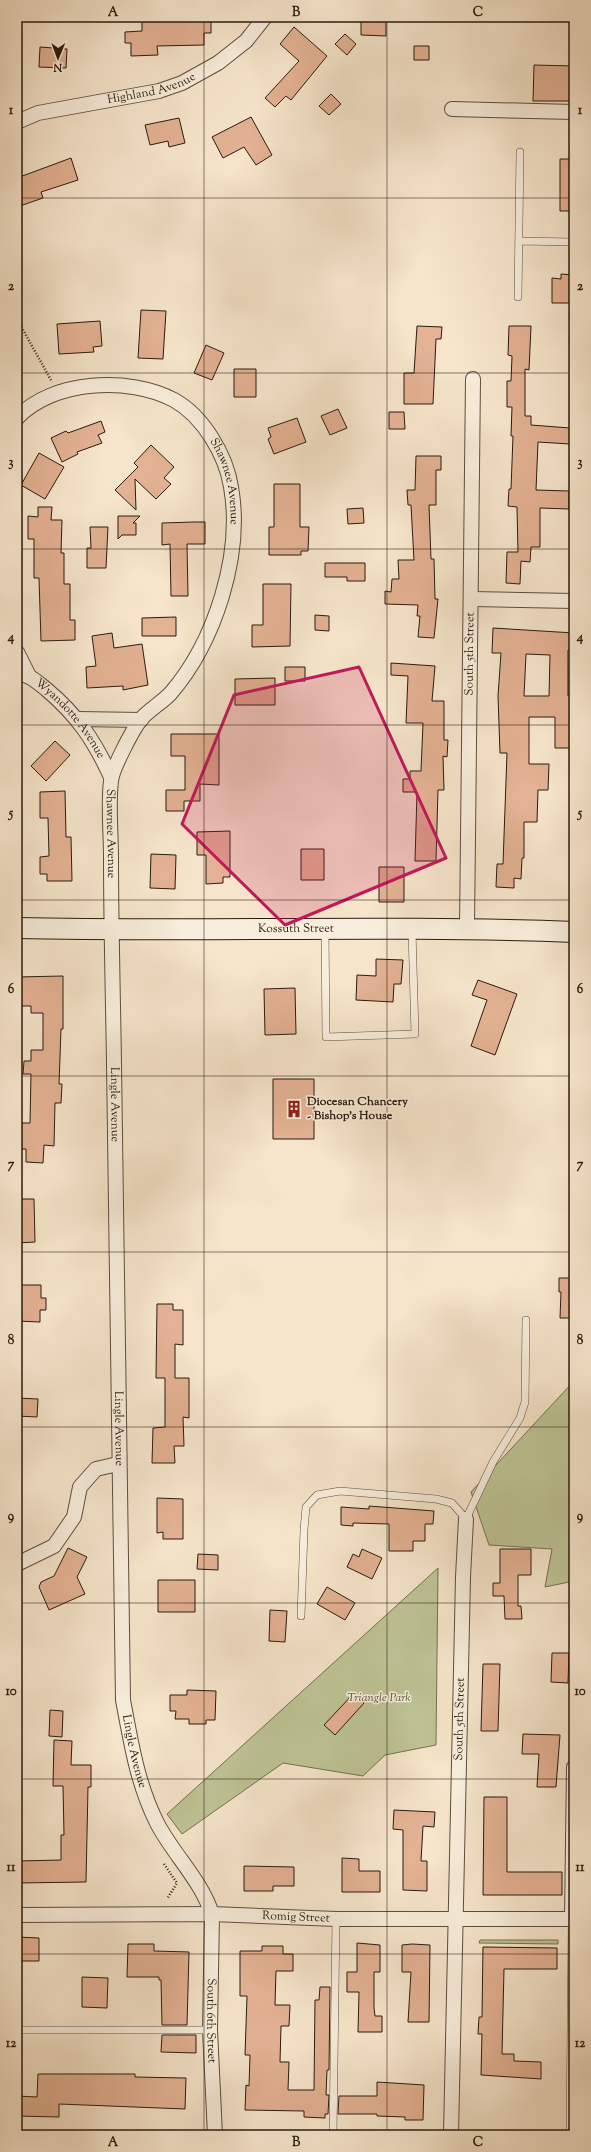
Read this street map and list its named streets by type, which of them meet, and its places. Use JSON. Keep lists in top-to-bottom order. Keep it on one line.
{"streets":{"street":["Highland Avenue","Shawnee Avenue","South 5th Street","Wyandotte Avenue","Kossuth Street","Lingle Avenue","Romig Street","South 6th Street"]},"crossings":[["Shawnee Avenue","Wyandotte Avenue"],["Shawnee Avenue","Kossuth Street"],["Shawnee Avenue","Lingle Avenue"],["South 5th Street","Kossuth Street"],["South 5th Street","Romig Street"],["Kossuth Street","Lingle Avenue"],["Lingle Avenue","Romig Street"],["Lingle Avenue","South 6th Street"],["Romig Street","South 6th Street"]],"parks":["Triangle Park"],"places":{"building":["Diocesan Chancery - Bishop's House"]},"north":"bottom","grid":{"columns":["A","B","C"],"rows":["1","2","3","4","5","6","7","8","9","10","11","12"]}}
